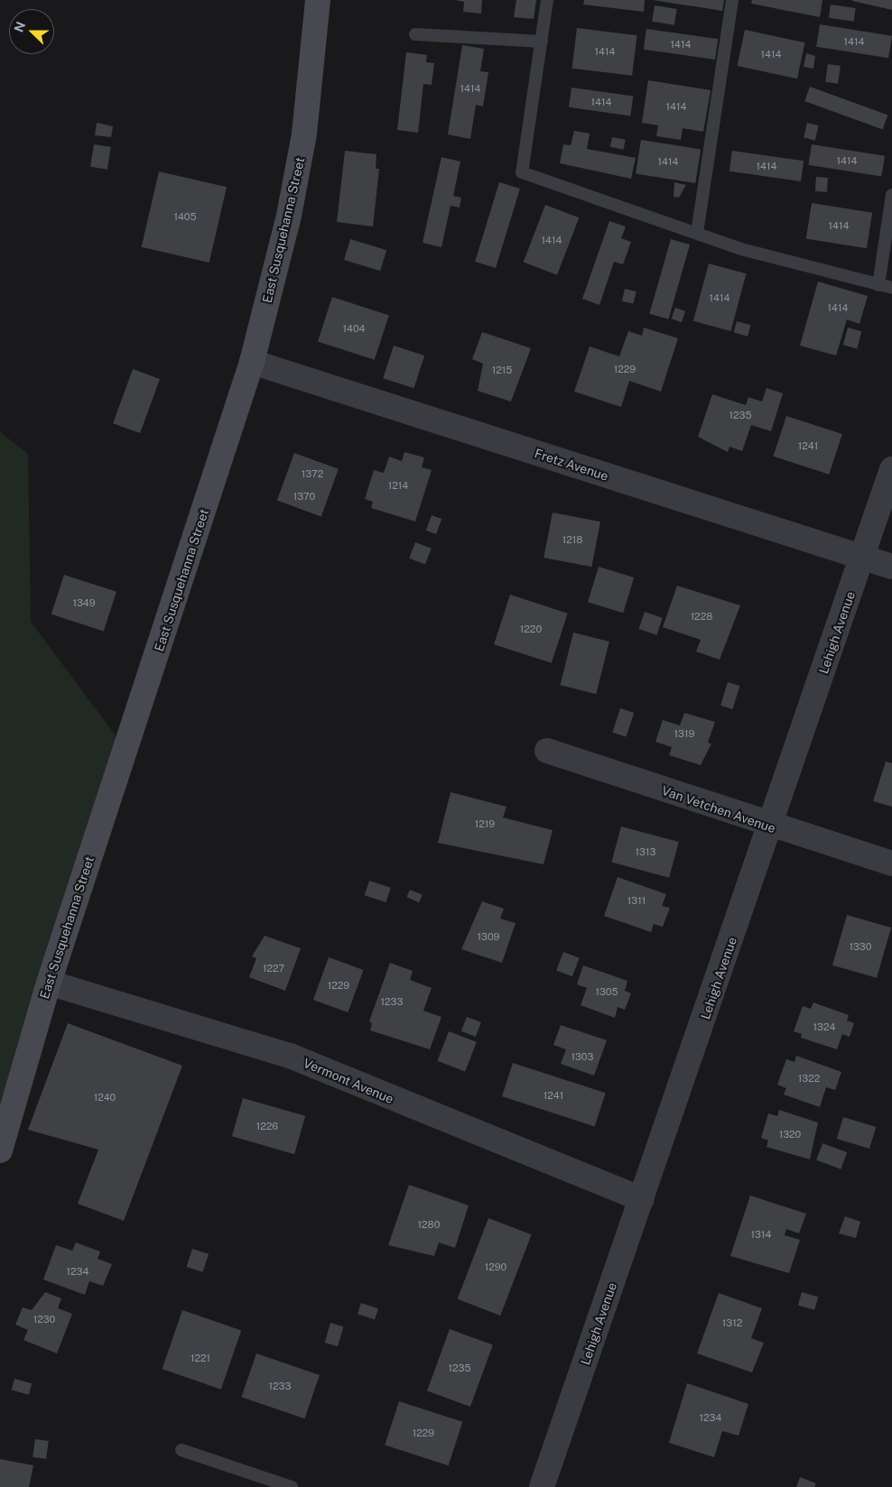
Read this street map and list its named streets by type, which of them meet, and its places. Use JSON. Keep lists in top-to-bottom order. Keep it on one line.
{"streets":{"main road":["East Susquehanna Street"],"street":["Fretz Avenue","Lehigh Avenue","Van Vetchen Avenue","Vermont Avenue"]},"crossings":[["East Susquehanna Street","Fretz Avenue"],["East Susquehanna Street","Vermont Avenue"],["Fretz Avenue","Lehigh Avenue"],["Lehigh Avenue","Van Vetchen Avenue"],["Lehigh Avenue","Vermont Avenue"]],"house_numbers":["1414","1414","1414","1414","1414","1414","1414","1414","1414","1414","1405","1414","1414","1414","1414","1404","1229","1215","1235","1241","1372","1214","1370","1218","1349","1228","1220","1319","1219","1313","1311","1309","1330","1227","1229","1305","1233","1324","1303","1322","1241","1240","1226","1320","1280","1314","1290","1234","1230","1312","1221","1235","1233","1234","1229"],"north":"left"}
